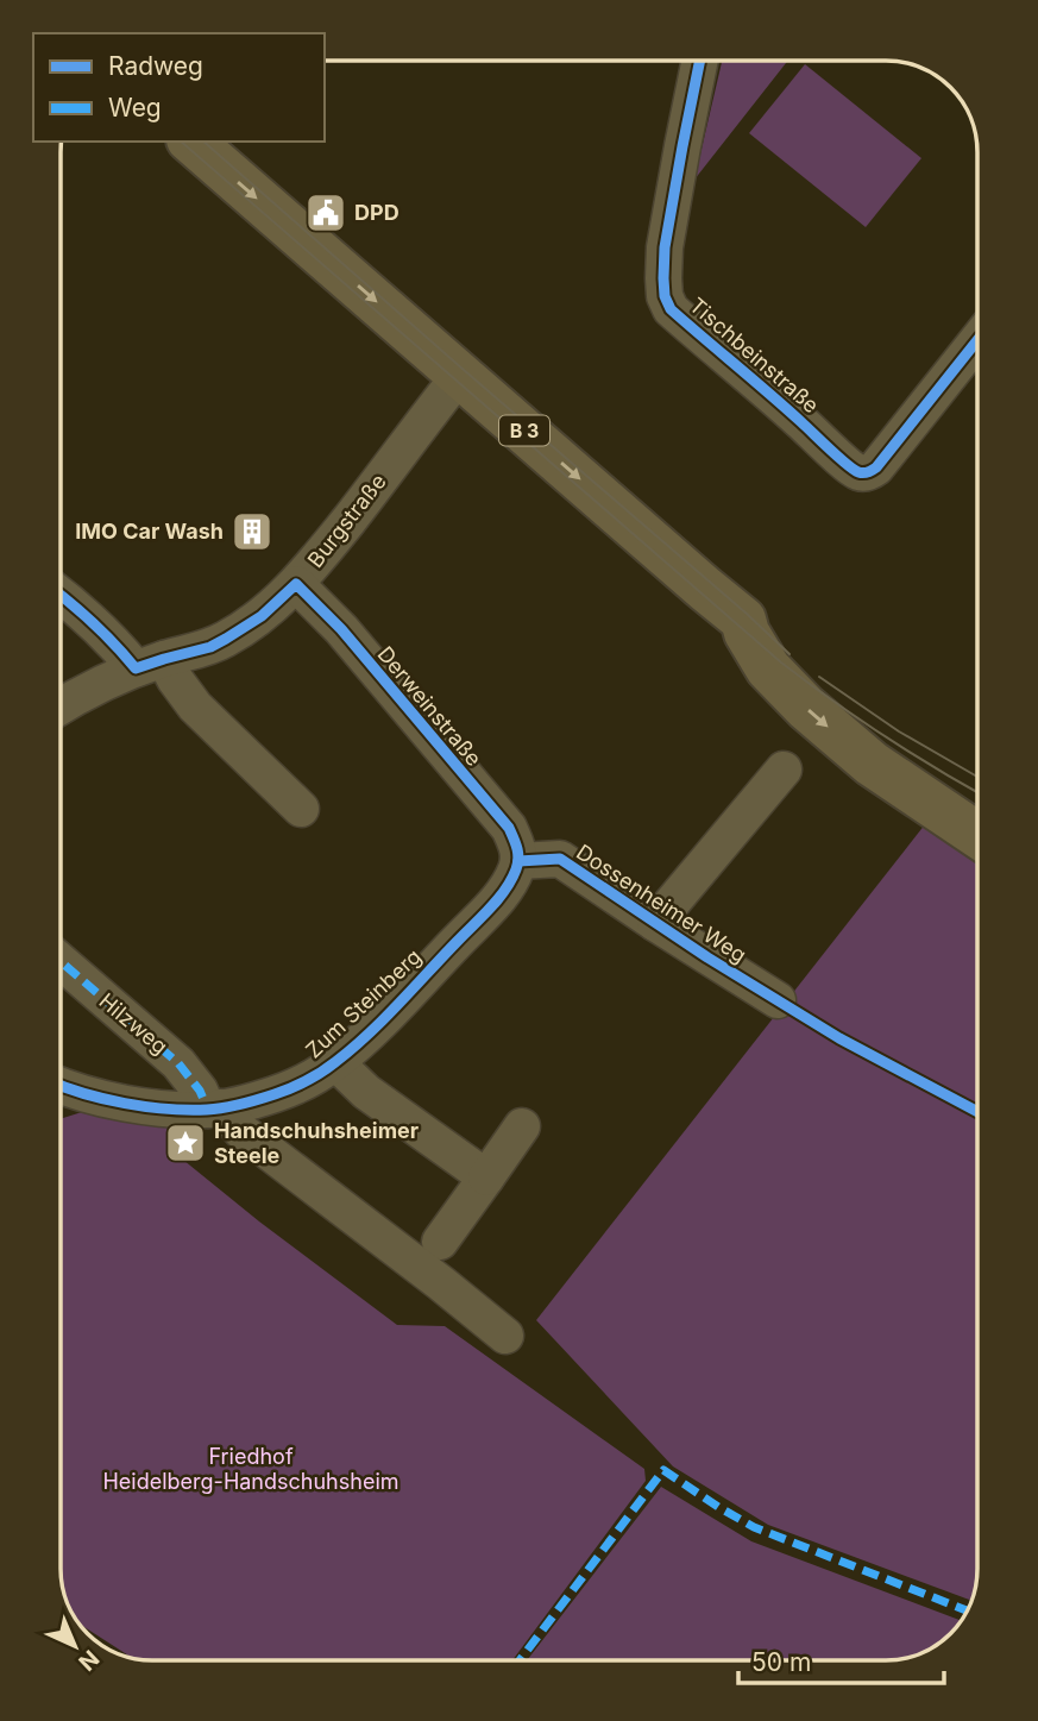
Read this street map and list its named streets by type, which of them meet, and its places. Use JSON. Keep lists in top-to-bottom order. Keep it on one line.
{"streets":{"main road":["B 3"],"street":["Tischbeinstraße","Burgstraße","Derweinstraße","Dossenheimer Weg","Zum Steinberg","Hilzweg"]},"crossings":[["B 3","Burgstraße"],["Burgstraße","Derweinstraße"],["Derweinstraße","Dossenheimer Weg"],["Derweinstraße","Zum Steinberg"],["Dossenheimer Weg","Zum Steinberg"],["Zum Steinberg","Hilzweg"]],"parks":["Friedhof Heidelberg-Handschuhsheim"],"places":{"public building":["DPD"],"building":["IMO Car Wash"],"place":["Handschuhsheimer Steele"]},"legend":["Radweg","Weg"],"scale_bar":"50 m","north":"bottom right"}
